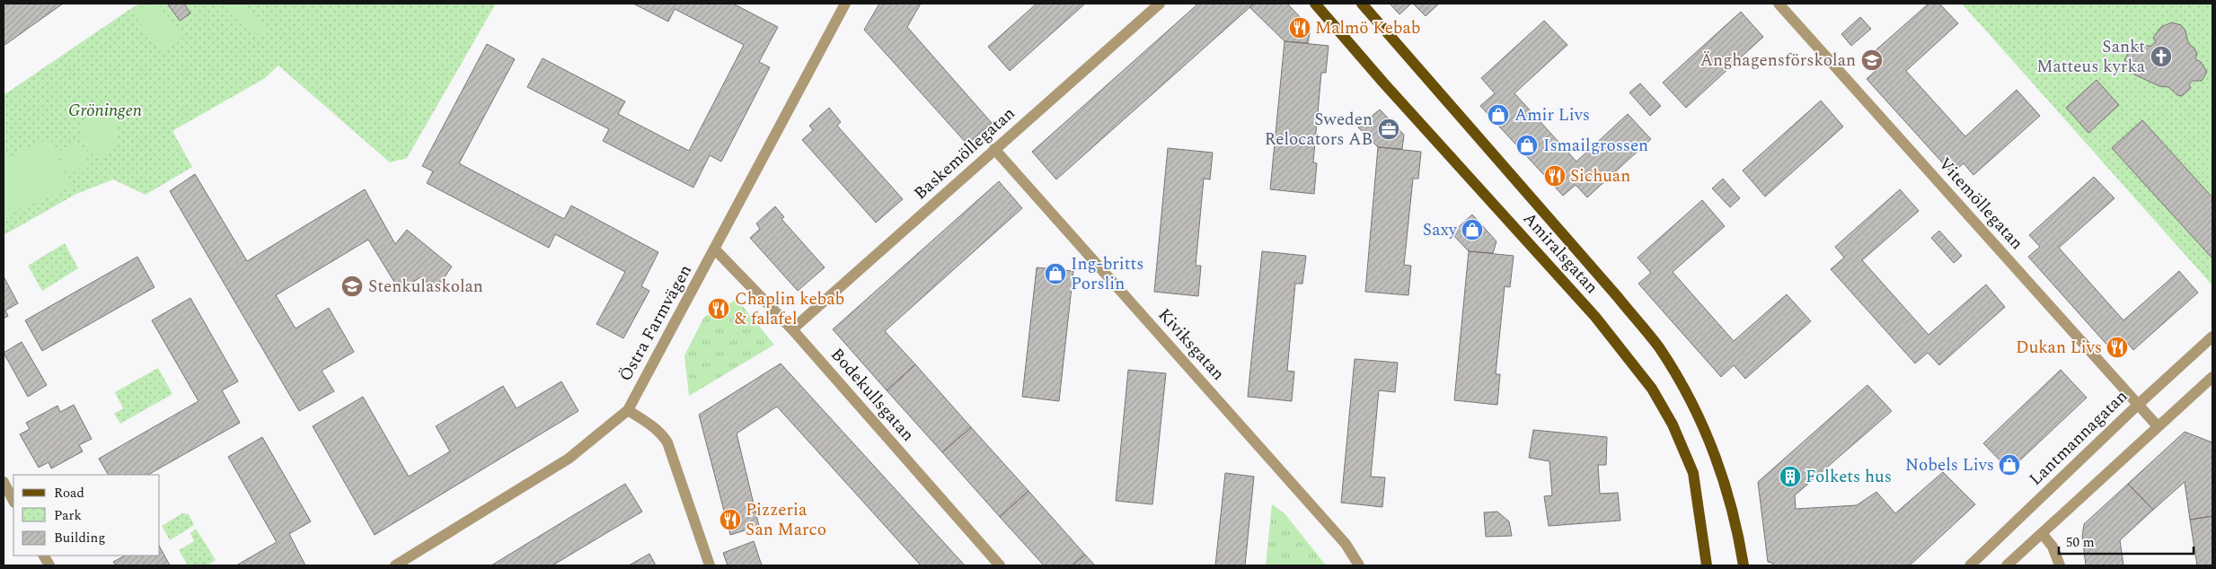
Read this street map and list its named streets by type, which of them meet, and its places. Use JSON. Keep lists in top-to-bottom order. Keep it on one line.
{"streets":{"main road":["Amiralsgatan"],"street":["Baskemöllegatan","Vitemöllegatan","Östra Farmvägen","Kiviksgatan","Bodekullsgatan","Lantmannagatan"]},"crossings":[["Baskemöllegatan","Kiviksgatan"],["Baskemöllegatan","Bodekullsgatan"],["Vitemöllegatan","Lantmannagatan"],["Östra Farmvägen","Bodekullsgatan"]],"parks":["Gröningen"],"places":{"restaurant":["Malmö Kebab","Sichuan","Chaplin kebab & falafel","Dukan Livs","Pizzeria San Marco"],"church":["Sankt Matteus kyrka"],"school or university":["Änghagensförskolan","Stenkulaskolan"],"shop":["Amir Livs","Ismailgrossen","Saxy","Ing-britts Porslin","Nobels Livs"],"office":["Sweden Relocators AB"],"building":["Folkets hus"]},"legend":["Road","Park","Building"],"scale_bar":"50 m"}
